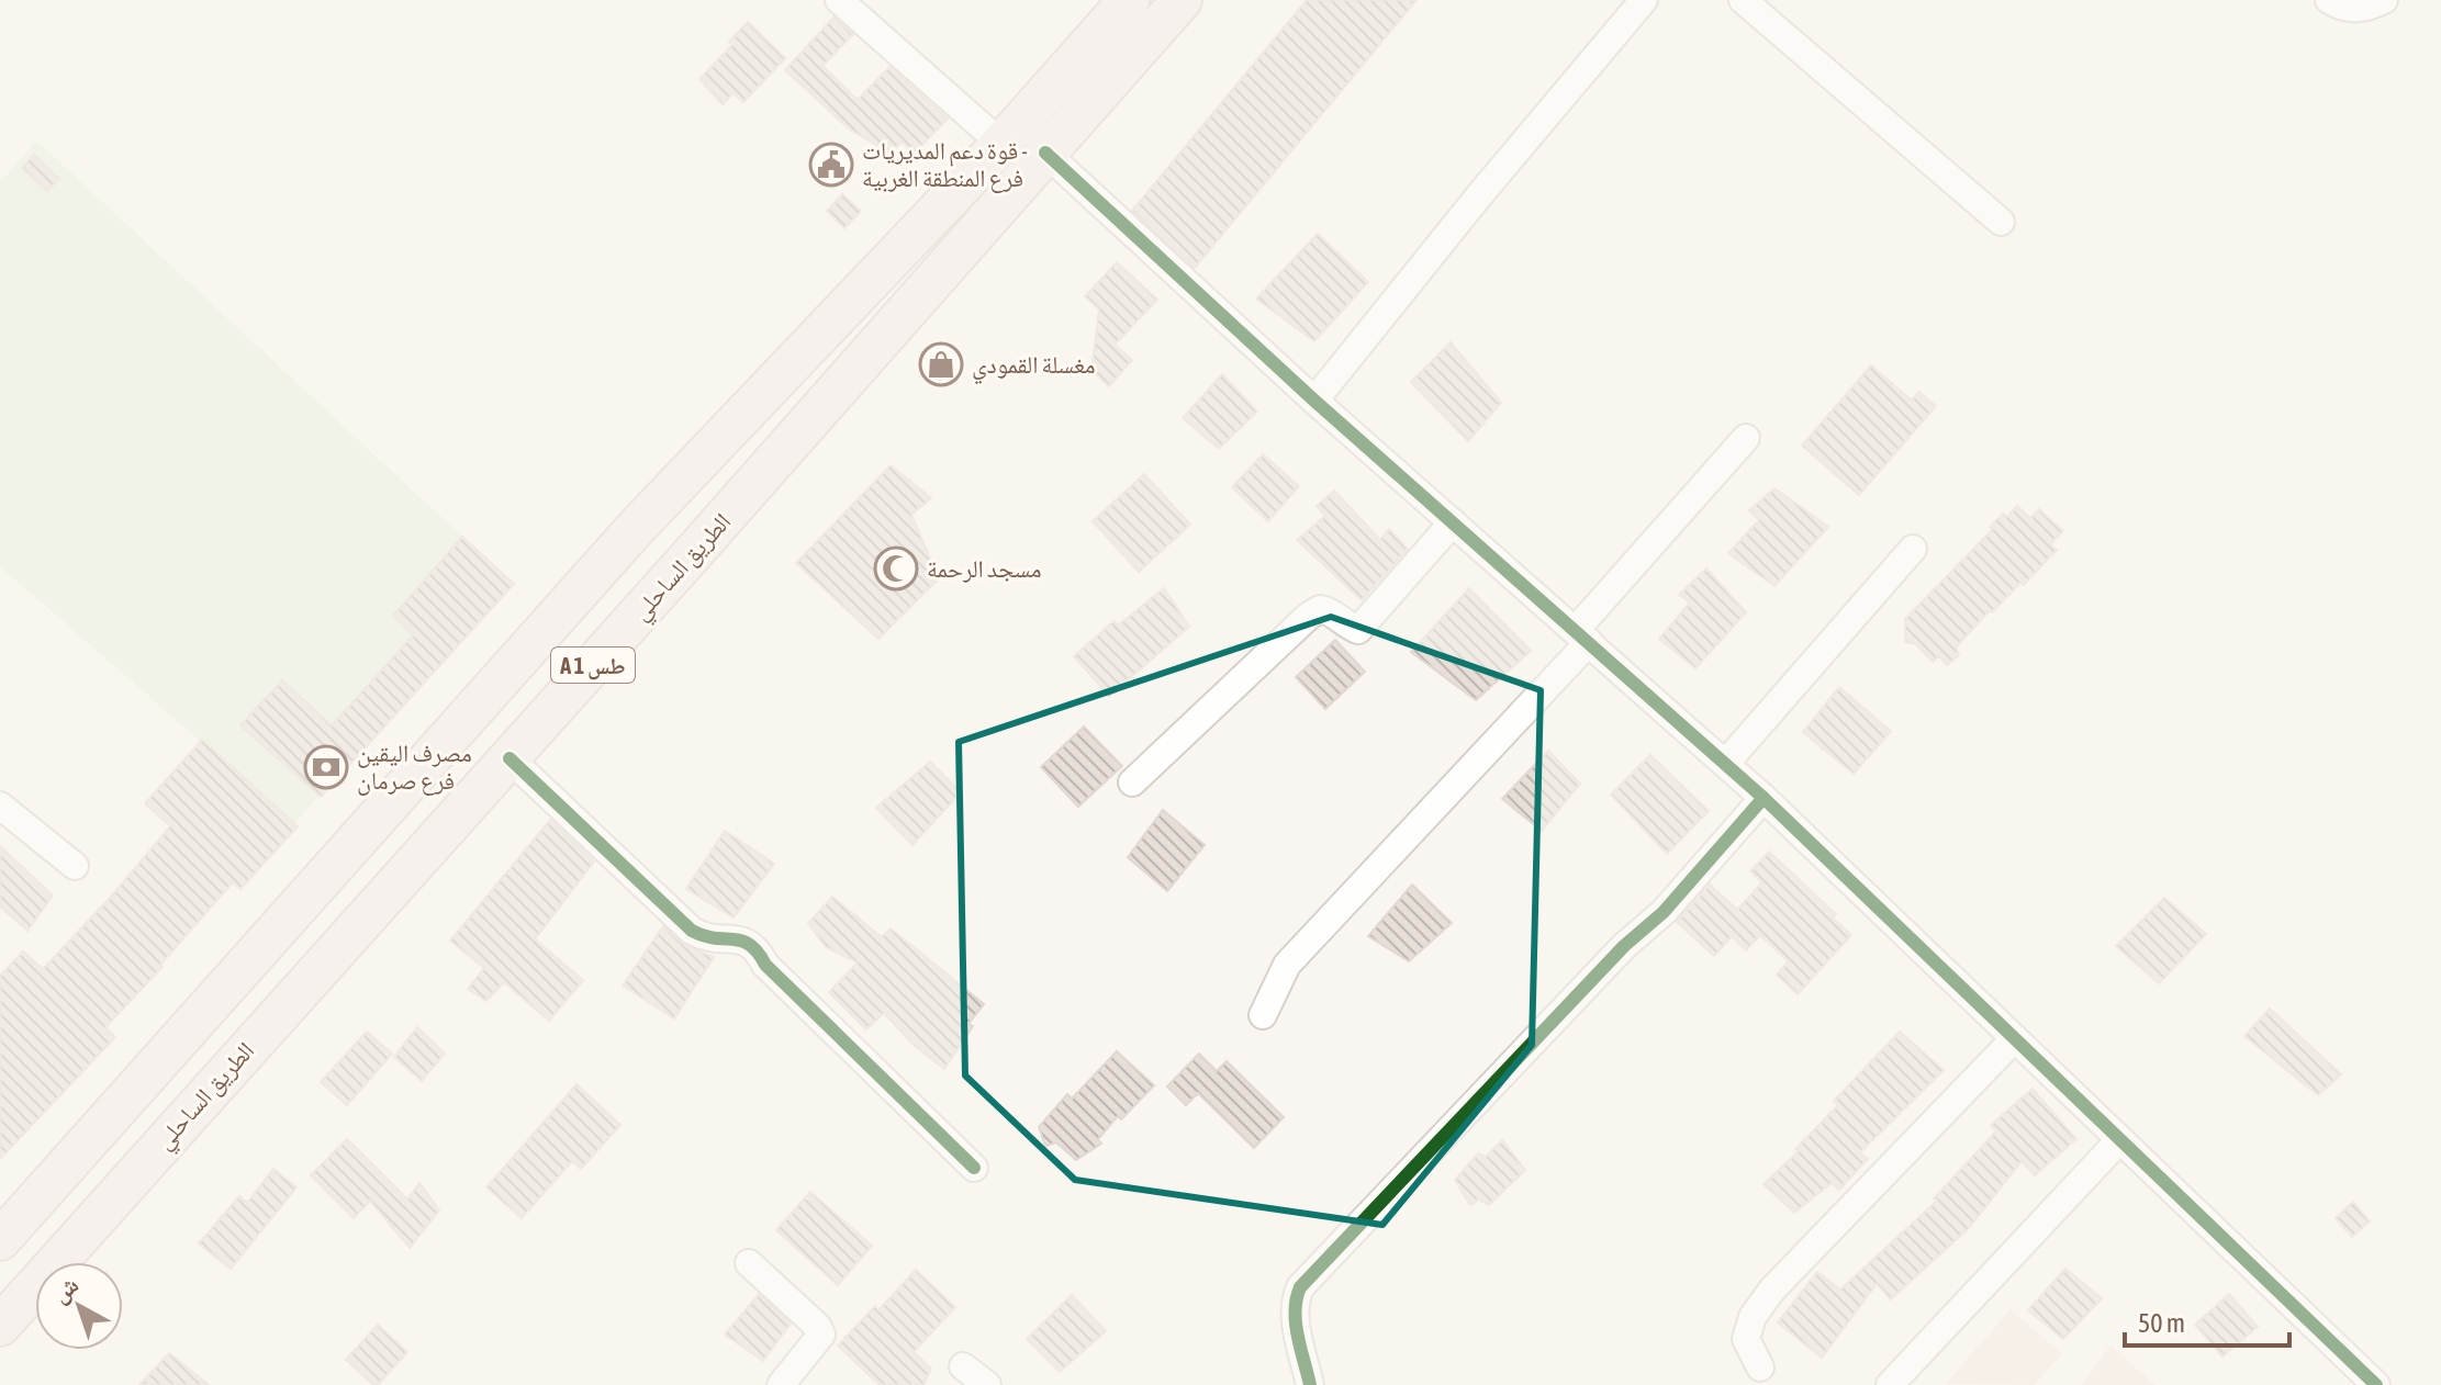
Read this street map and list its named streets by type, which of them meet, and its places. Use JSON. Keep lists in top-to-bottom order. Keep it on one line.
{"streets":{"highway":["الطريق الساحلي","A 1 طس"]},"places":{"public building":["قوة دعم المديريات - فرع المنطقة الغربية"],"shop":["مغسلة القمودي"],"mosque":["مسجد الرحمة"],"bank":["مصرف اليقين فرع صرمان"]},"scale_bar":"50 m","north":"top left"}
